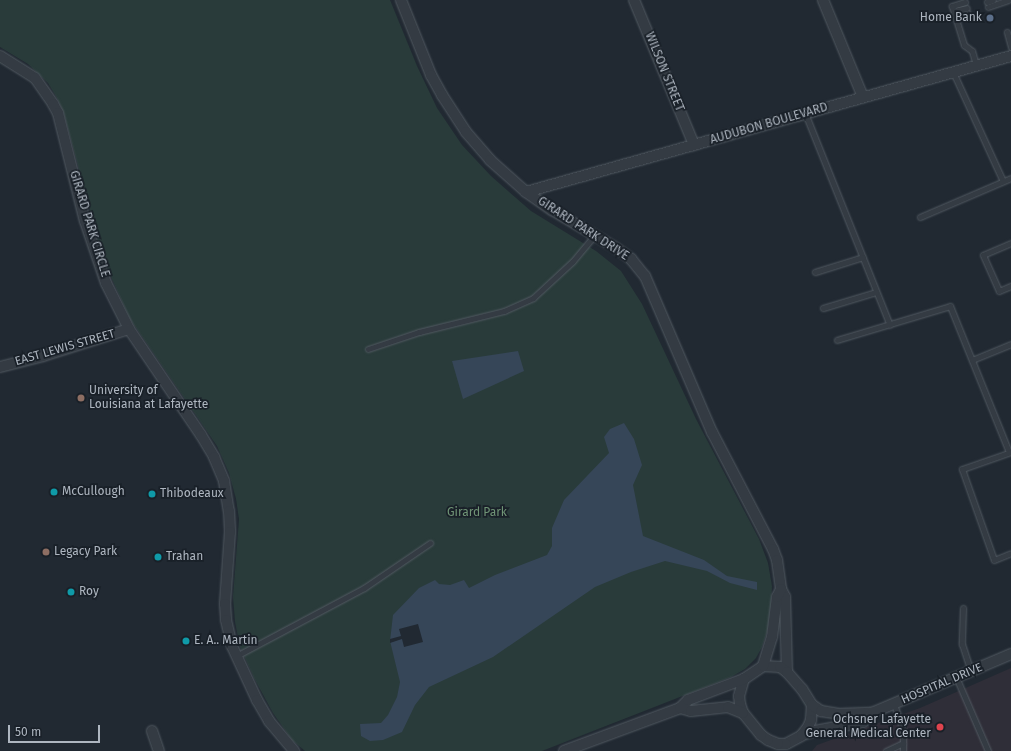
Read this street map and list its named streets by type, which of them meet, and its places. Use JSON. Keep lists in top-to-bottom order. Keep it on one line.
{"streets":{"street":["WILSON STREET","AUDUBON BOULEVARD","GIRARD PARK CIRCLE","GIRARD PARK DRIVE","EAST LEWIS STREET","HOSPITAL DRIVE"]},"crossings":[["WILSON STREET","AUDUBON BOULEVARD"],["AUDUBON BOULEVARD","GIRARD PARK DRIVE"],["GIRARD PARK CIRCLE","EAST LEWIS STREET"],["GIRARD PARK DRIVE","HOSPITAL DRIVE"]],"parks":["Girard Park"],"places":["Home Bank","University of Louisiana at Lafayette","McCullough","Thibodeaux","Legacy Park","Trahan","Roy","E. A.. Martin","Ochsner Lafayette General Medical Center"],"scale_bar":"50 m"}
